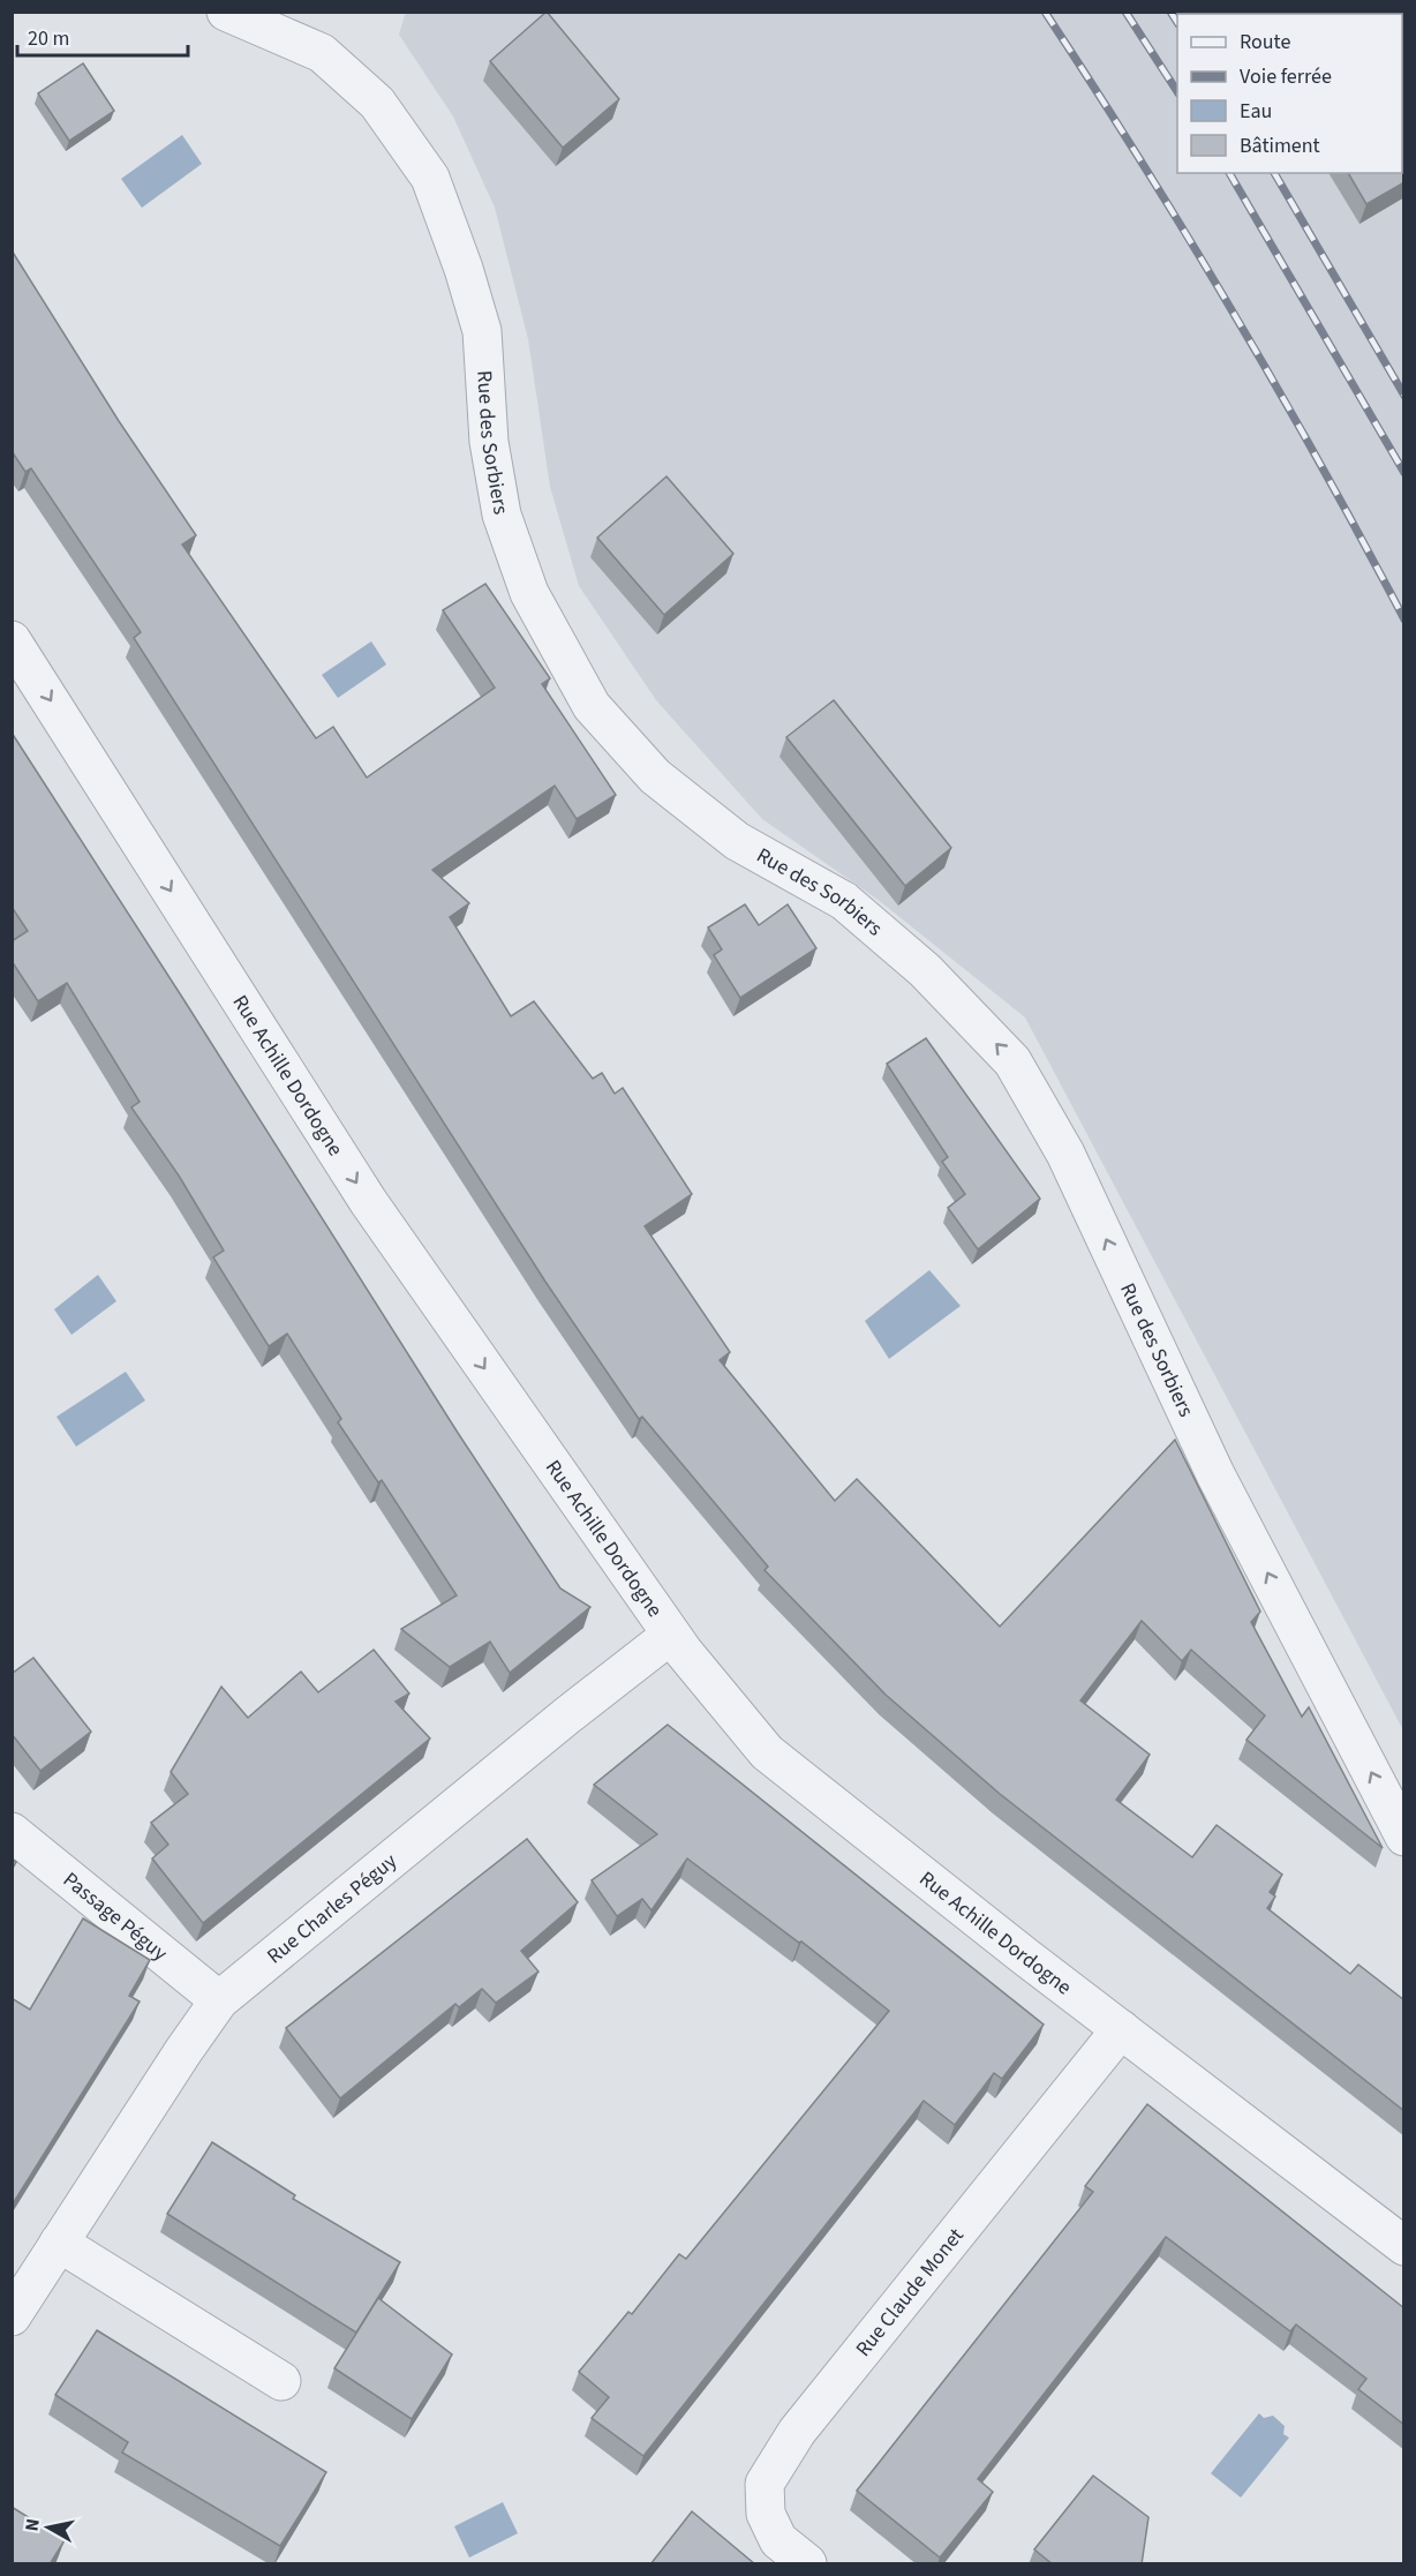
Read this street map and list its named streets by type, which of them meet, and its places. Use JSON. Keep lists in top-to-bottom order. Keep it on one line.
{"streets":{"street":["Rue des Sorbiers","Rue Achille Dordogne","Rue Charles Péguy","Passage Péguy","Rue Claude Monet"]},"crossings":[["Rue Achille Dordogne","Rue Charles Péguy"],["Rue Achille Dordogne","Rue Claude Monet"],["Rue Charles Péguy","Passage Péguy"]],"one_way":["Rue des Sorbiers","Rue Achille Dordogne"],"legend":["Route","Voie ferrée","Eau","Bâtiment"],"scale_bar":"20 m","north":"left"}
